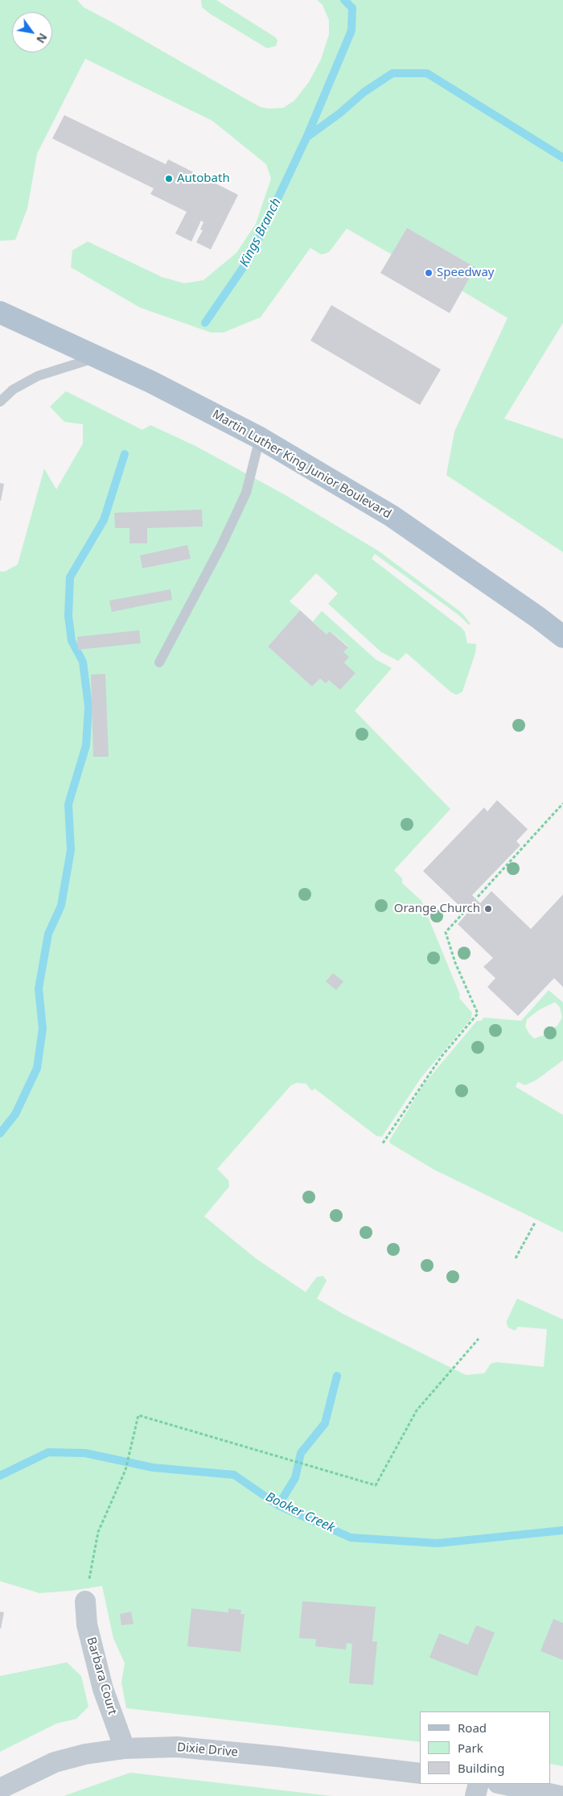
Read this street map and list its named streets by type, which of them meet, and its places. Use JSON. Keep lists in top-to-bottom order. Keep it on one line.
{"streets":{"main road":["Martin Luther King Junior Boulevard"],"street":["Barbara Court","Dixie Drive"]},"crossings":[["Barbara Court","Dixie Drive"]],"water":["Kings Branch","Booker Creek"],"places":["Autobath","Speedway","Orange Church"],"legend":["Road","Park","Building"],"north":"bottom right"}
